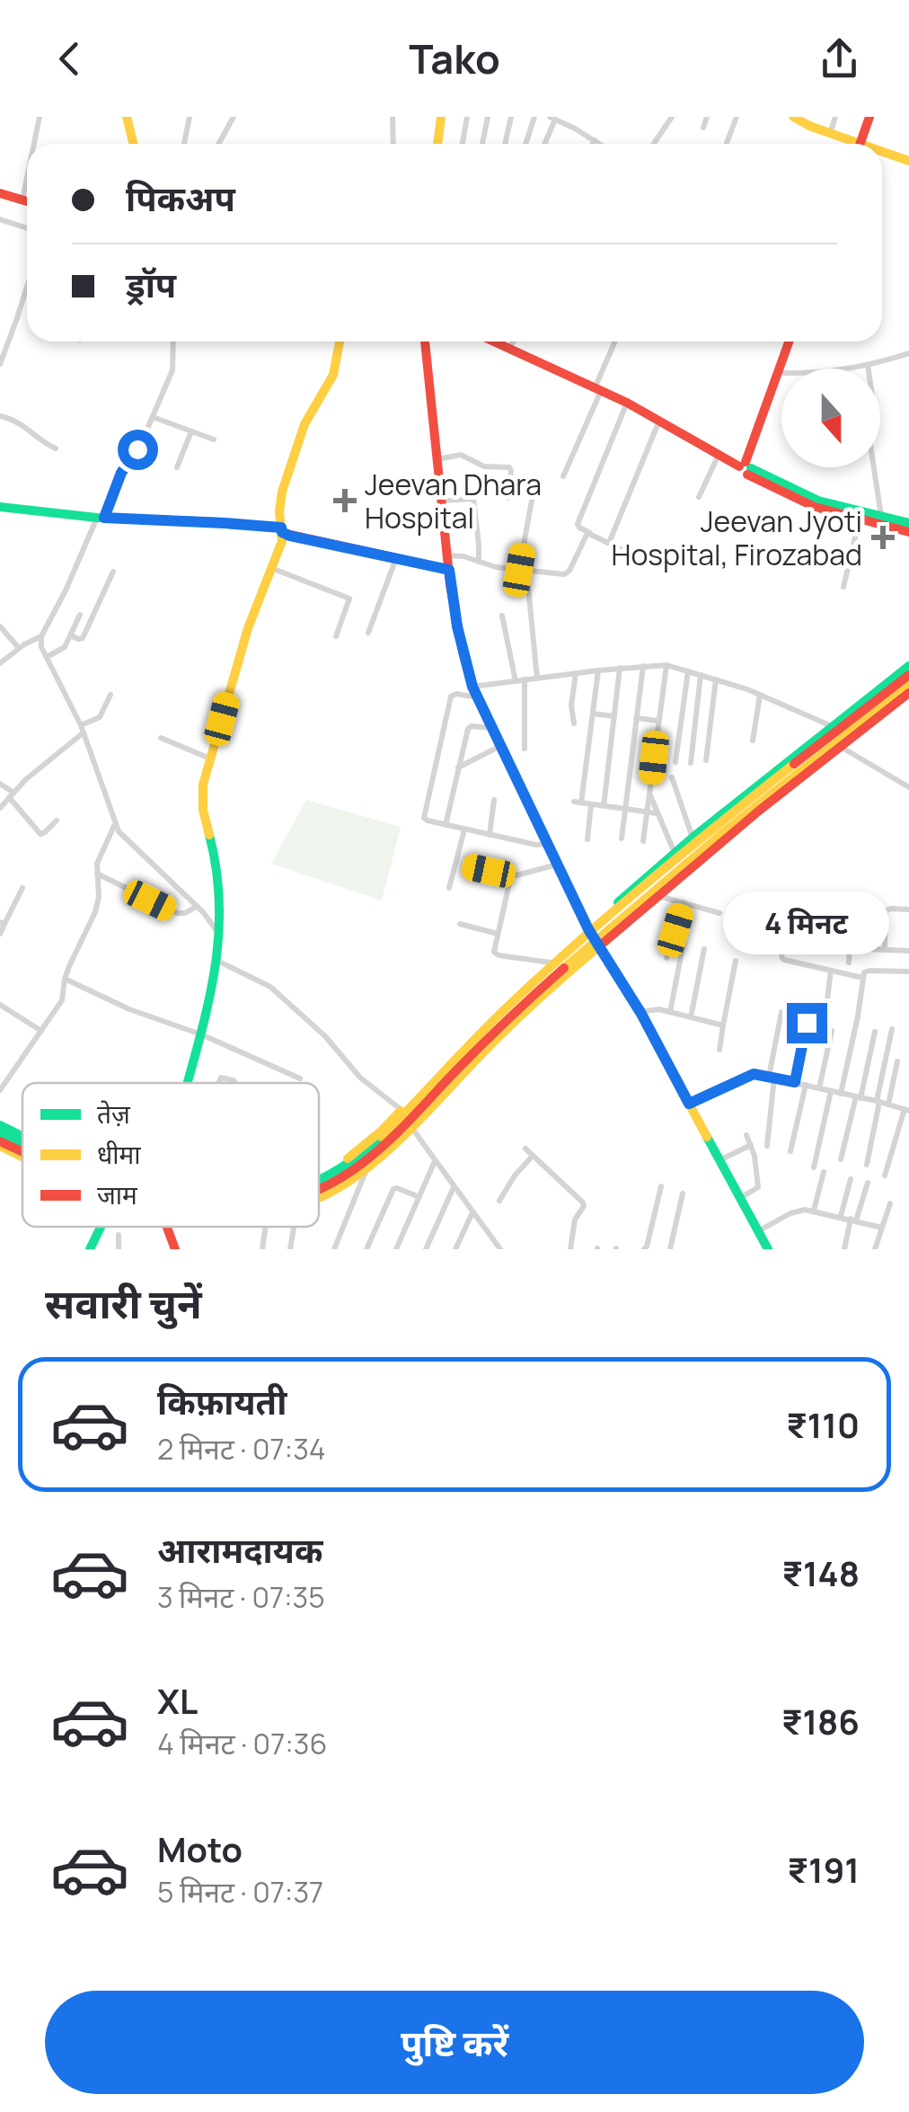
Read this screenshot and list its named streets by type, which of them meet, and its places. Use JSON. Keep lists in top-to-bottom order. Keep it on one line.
{"places":{"health":["Jeevan Dhara Hospital","Jeevan Jyoti Hospital, Firozabad"]},"legend":["तेज़","धीमा","जाम"],"north":"bottom","page":{"header":"Tako","banner":["पिकअप","ड्रॉप"],"bubble":"4 मिनट","heading":"सवारी चुनें","list":[{"name":"किफ़ायती","note":"2 मिनट · 07:34","value":"₹110"},{"name":"आरामदायक","note":"3 मिनट · 07:35","value":"₹148"},{"name":"XL","note":"4 मिनट · 07:36","value":"₹186"},{"name":"Moto","note":"5 मिनट · 07:37","value":"₹191"}],"buttons":"पुष्टि करें"}}
